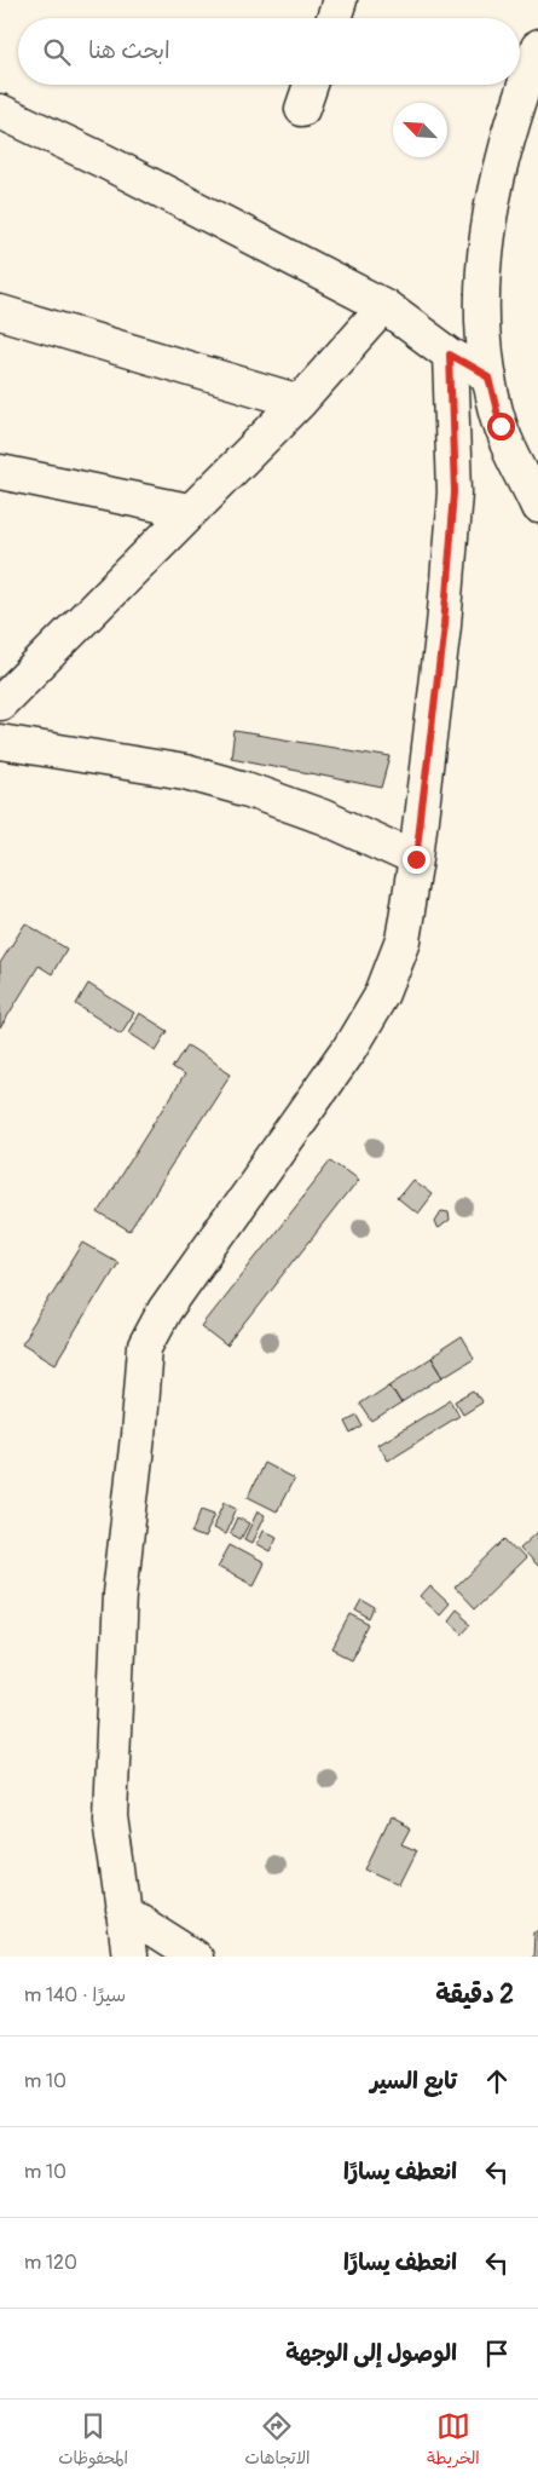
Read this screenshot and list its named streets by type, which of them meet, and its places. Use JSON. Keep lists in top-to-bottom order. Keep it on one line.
{"north":"top left","page":{"search":"ابحث هنا","heading":["2 دقيقة","سيرًا · 140 m"],"list":[["تابع السير","10 m"],["انعطف يسارًا","10 m"],["انعطف يسارًا","120 m"],"الوصول إلى الوجهة"],"nav":["الخريطة","الاتجاهات","المحفوظات"]}}
